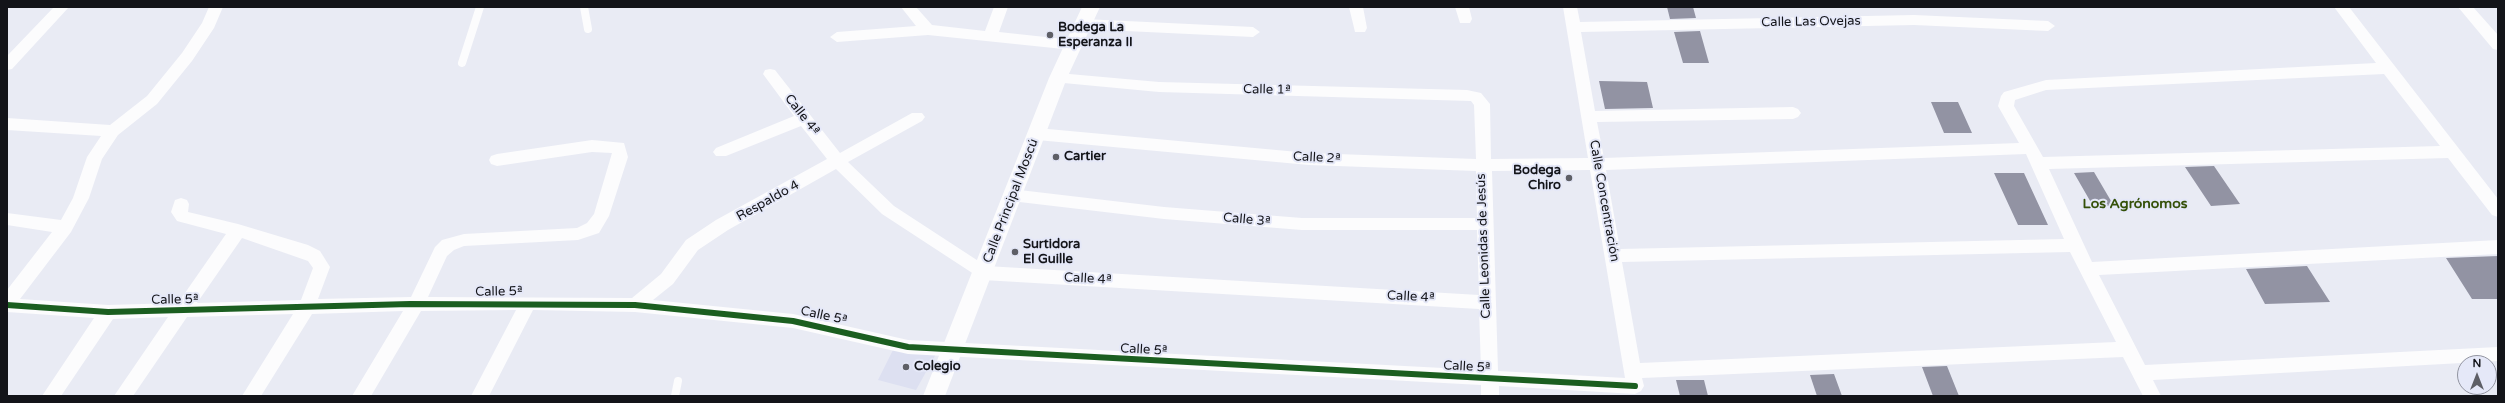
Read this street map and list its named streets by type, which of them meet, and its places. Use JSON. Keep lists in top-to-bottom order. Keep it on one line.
{"streets":{"street":["Calle Las Ovejas","Calle 1ª","Calle 4ª","Calle 2ª","Respaldo 4","Calle Principal Moscú","Calle Concentración","Calle 3ª","Calle Leonidas de Jesús","Calle 5ª"]},"crossings":[["Calle Las Ovejas","Calle Concentración"],["Calle 1ª","Calle Principal Moscú"],["Calle 1ª","Calle Leonidas de Jesús"],["Calle 4ª","Respaldo 4"],["Calle 4ª","Calle Principal Moscú"],["Calle 4ª","Calle Leonidas de Jesús"],["Calle 2ª","Calle Principal Moscú"],["Calle 2ª","Calle Concentración"],["Calle 2ª","Calle Leonidas de Jesús"],["Respaldo 4","Calle 5ª"],["Calle Principal Moscú","Calle 3ª"],["Calle Principal Moscú","Calle 5ª"],["Calle Concentración","Calle 5ª"],["Calle 3ª","Calle Leonidas de Jesús"],["Calle Leonidas de Jesús","Calle 5ª"]],"districts":["Los Agrónomos"],"places":["Bodega La Esperanza II","Cartier","Bodega Chiro","Surtidora El Guille","Colegio"],"north":"top"}
